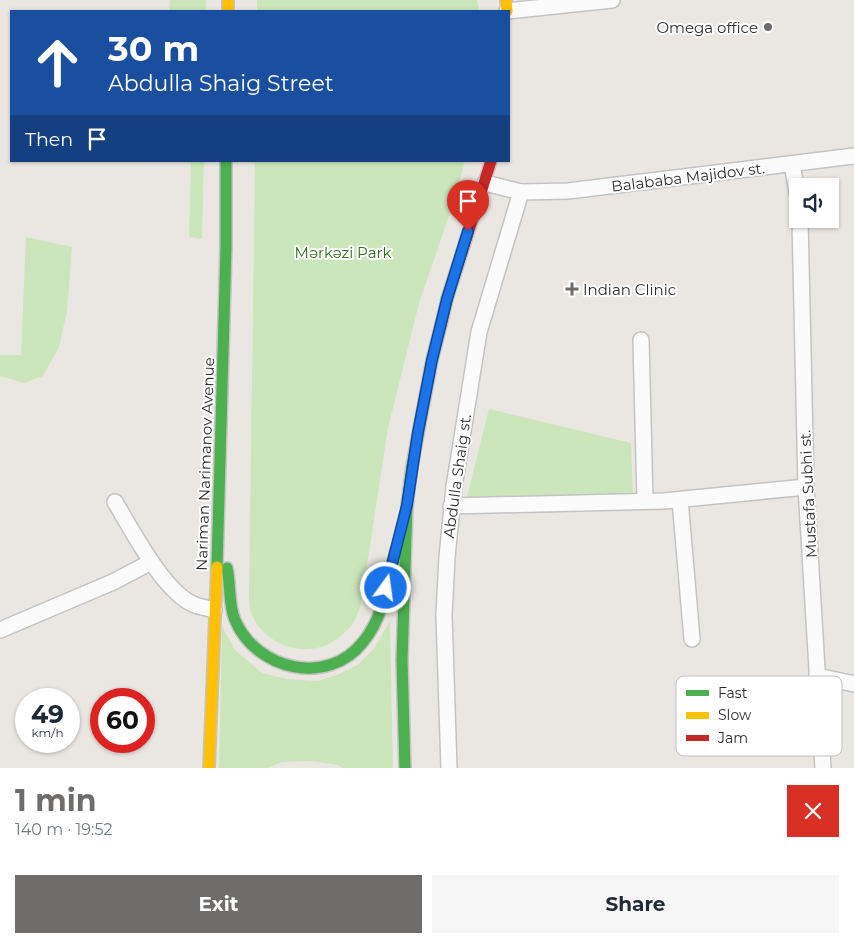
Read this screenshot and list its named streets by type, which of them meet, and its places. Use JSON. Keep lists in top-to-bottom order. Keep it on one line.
{"streets":{"main road":["Nariman Narimanov Avenue"],"street":["Balababa Majidov st.","Abdulla Shaig st.","Mustafa Subhi st."]},"crossings":[["Balababa Majidov st.","Abdulla Shaig st."]],"parks":["Mərkəzi Park"],"places":{"other":["Omega office"],"health":["Indian Clinic"]},"legend":["Fast","Slow","Jam"],"page":{"turn":["30 m","Abdulla Shaig Street"],"then":"Then","speed":"49 km/h","limit":"60","heading":["1 min","140 m · 19:52"],"buttons":["Exit","Share"]}}
